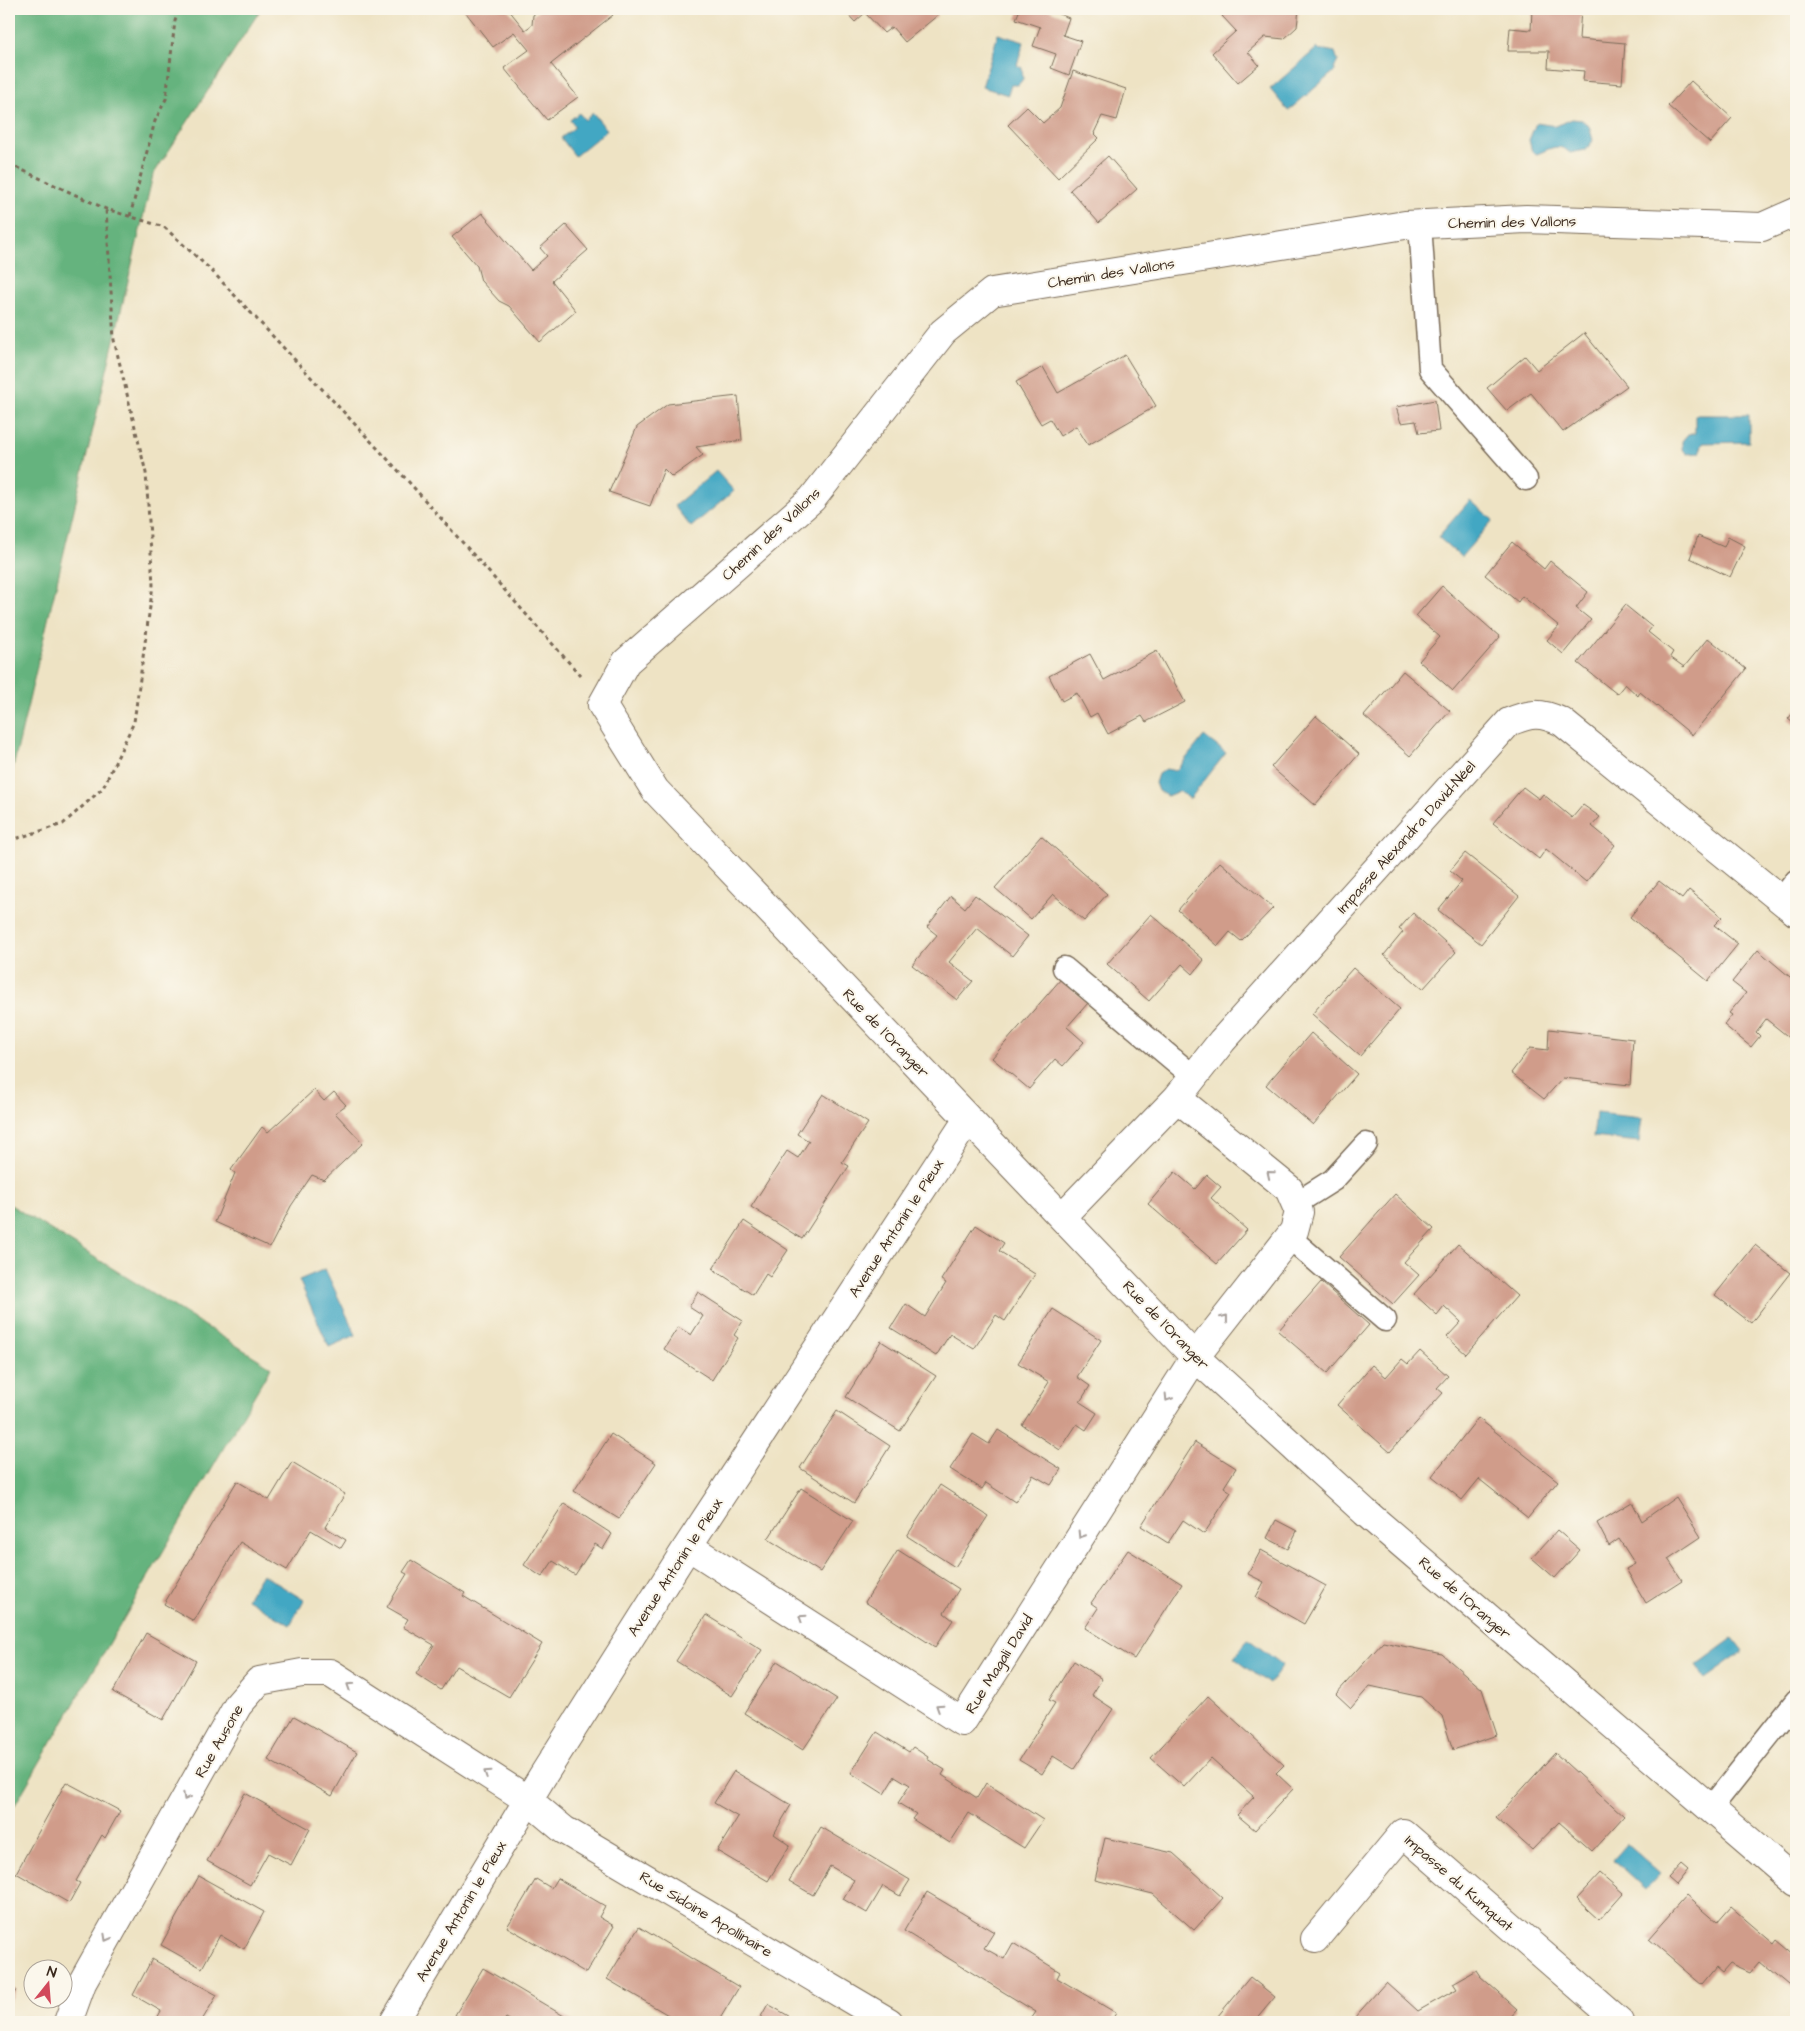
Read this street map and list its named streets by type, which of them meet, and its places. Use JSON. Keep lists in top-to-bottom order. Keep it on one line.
{"streets":{"street":["Chemin des Vallons","Impasse Alexandra David-Néel","Rue de l'Oranger","Avenue Antonin le Pieux","Rue Magali David","Rue Ausone","Impasse du Kumquat","Rue Sidoine Apollinaire"]},"crossings":[["Chemin des Vallons","Rue de l'Oranger"],["Impasse Alexandra David-Néel","Rue de l'Oranger"],["Rue de l'Oranger","Avenue Antonin le Pieux"],["Rue de l'Oranger","Rue Magali David"],["Avenue Antonin le Pieux","Rue Magali David"],["Avenue Antonin le Pieux","Rue Ausone"],["Avenue Antonin le Pieux","Rue Sidoine Apollinaire"],["Rue Ausone","Rue Sidoine Apollinaire"]],"north":"top"}
